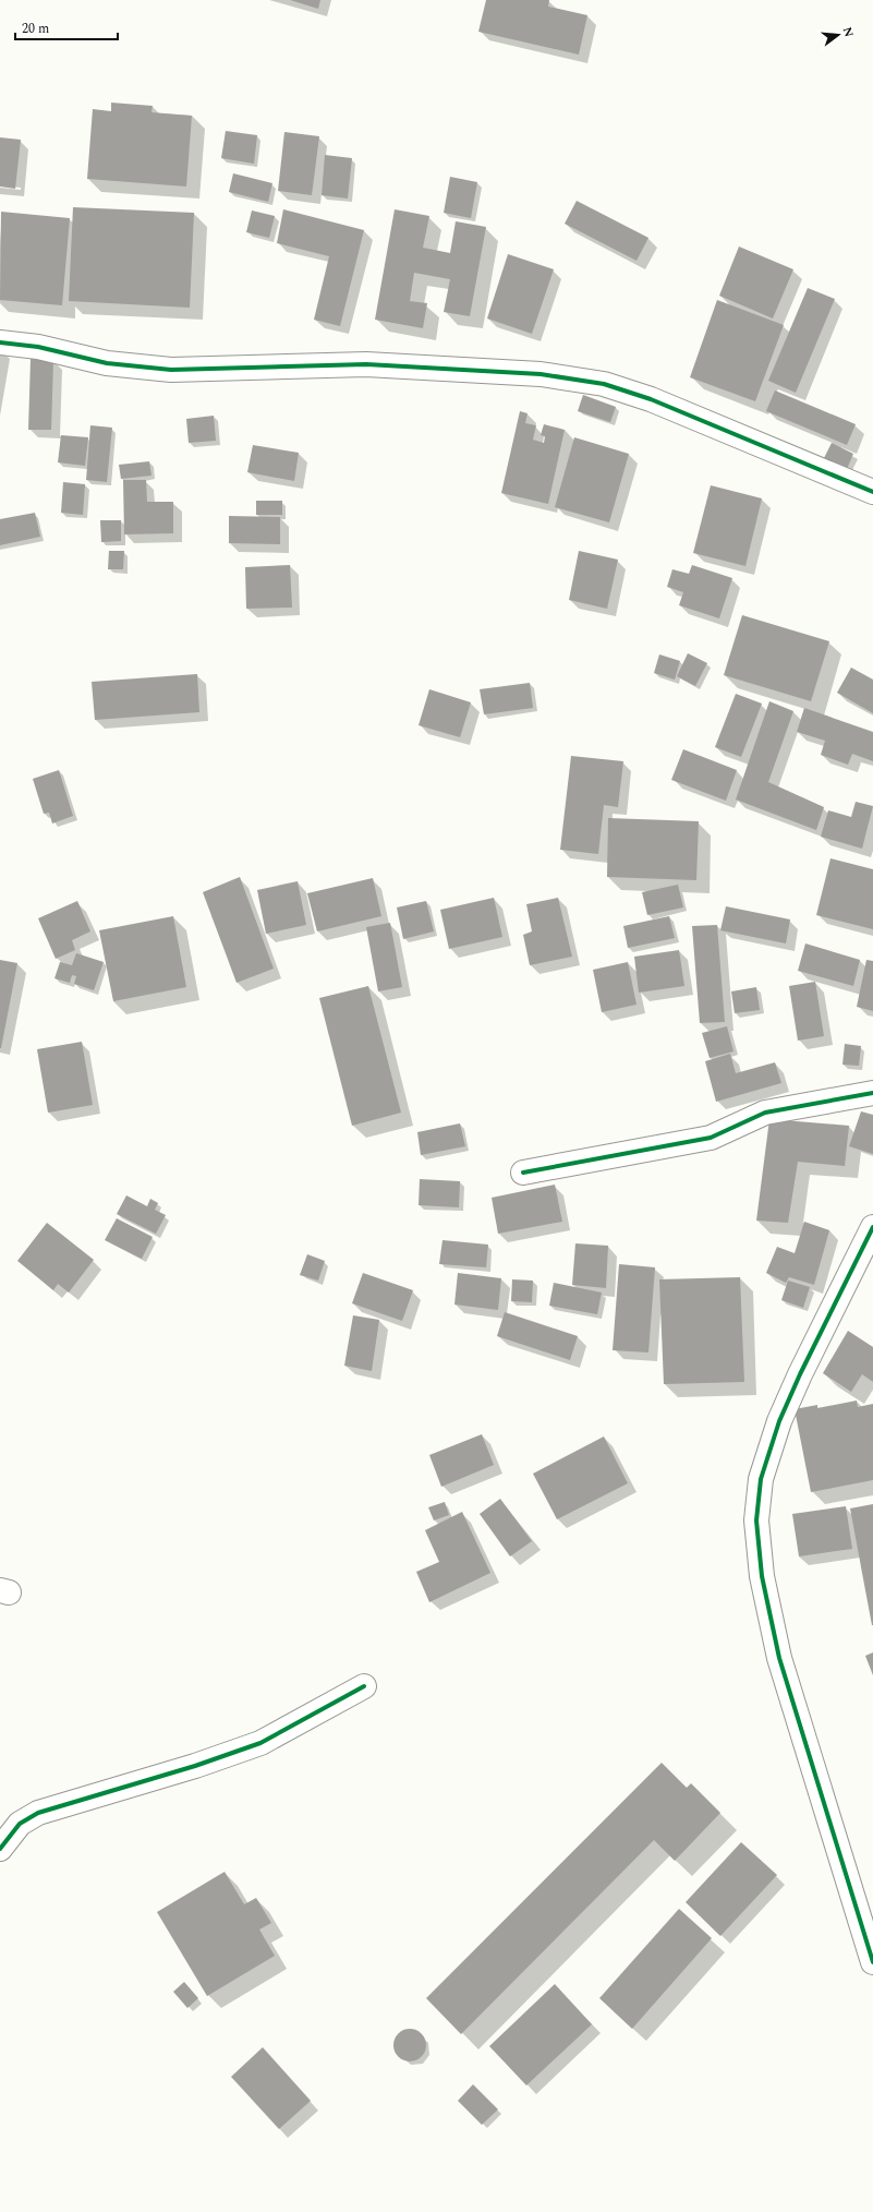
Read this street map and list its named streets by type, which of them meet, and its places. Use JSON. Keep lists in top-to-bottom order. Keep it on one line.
{"scale_bar":"20 m","north":"right"}
